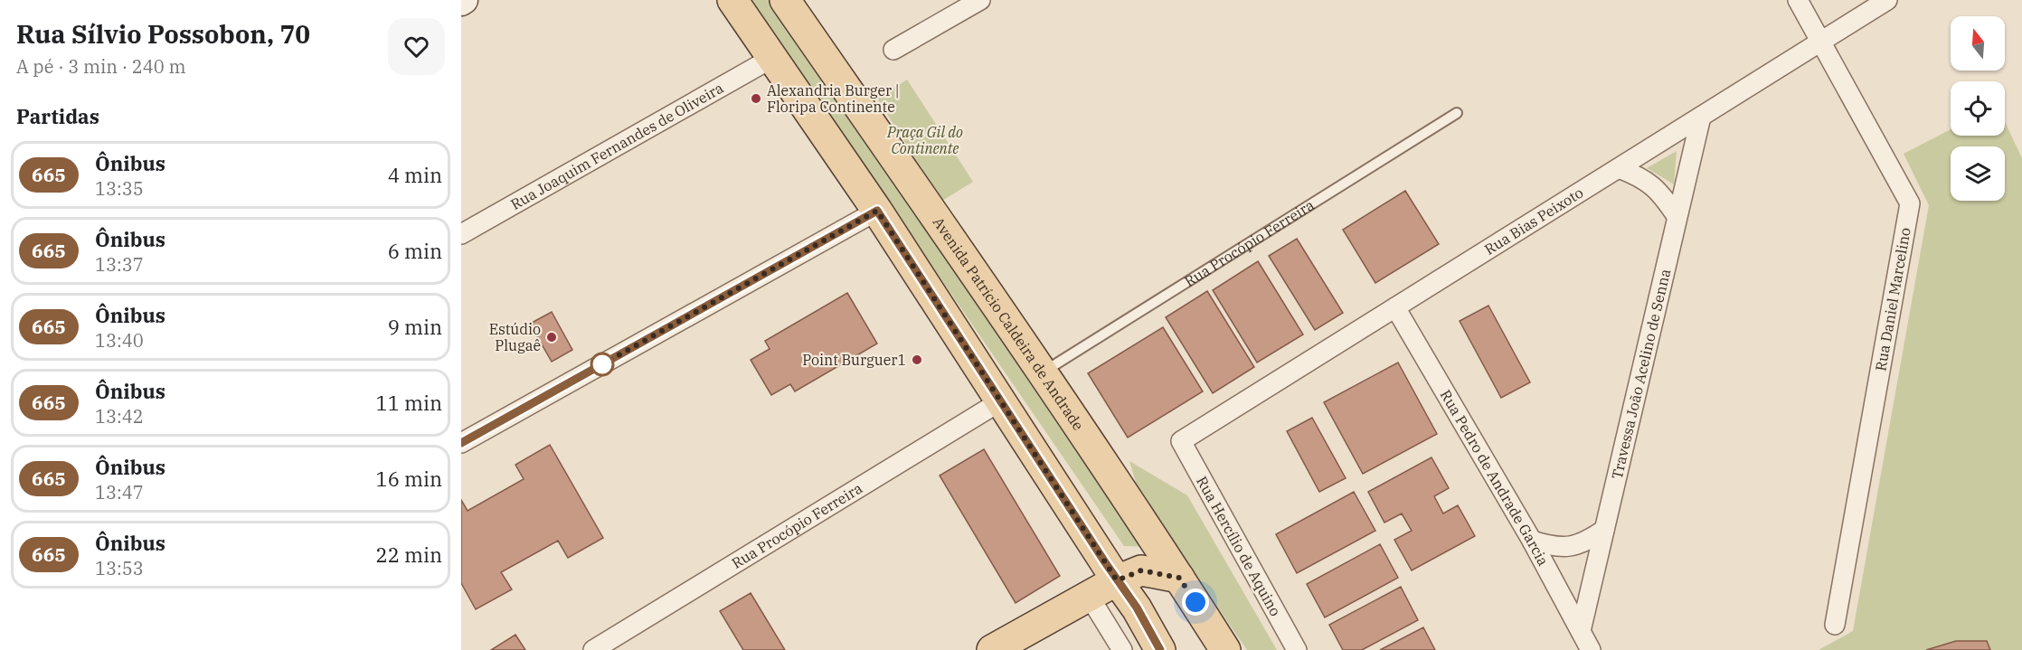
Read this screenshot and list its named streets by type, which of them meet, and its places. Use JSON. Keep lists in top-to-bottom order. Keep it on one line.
{"streets":{"main road":["Avenida Patrício Caldeira de Andrade"],"street":["Rua Joaquim Fernandes de Oliveira","Rua Bias Peixoto","Rua Procópio Ferreira","Rua Daniel Marcelino","Travessa João Acelino de Senna","Rua Pedro de Andrade Garcia","Rua Hercílio de Aquino"]},"crossings":[["Rua Bias Peixoto","Rua Daniel Marcelino"],["Rua Bias Peixoto","Travessa João Acelino de Senna"],["Rua Bias Peixoto","Rua Pedro de Andrade Garcia"],["Rua Bias Peixoto","Rua Hercílio de Aquino"],["Rua Procópio Ferreira","Avenida Patrício Caldeira de Andrade"],["Travessa João Acelino de Senna","Rua Pedro de Andrade Garcia"]],"parks":["Praça Gil do Continente"],"places":["Alexandria Burger | Floripa Continente","Estúdio Plugaê","Point Burguer1"],"lines":["bus line 665"],"north":"top","page":{"heading":[["Rua Sílvio Possobon, 70","A pé · 3 min · 240 m"],"Partidas"],"list":[{"mark":"665","name":"Ônibus","note":"13:35","value":"4 min"},{"mark":"665","name":"Ônibus","note":"13:37","value":"6 min"},{"mark":"665","name":"Ônibus","note":"13:40","value":"9 min"},{"mark":"665","name":"Ônibus","note":"13:42","value":"11 min"},{"mark":"665","name":"Ônibus","note":"13:47","value":"16 min"},{"mark":"665","name":"Ônibus","note":"13:53","value":"22 min"}]}}
